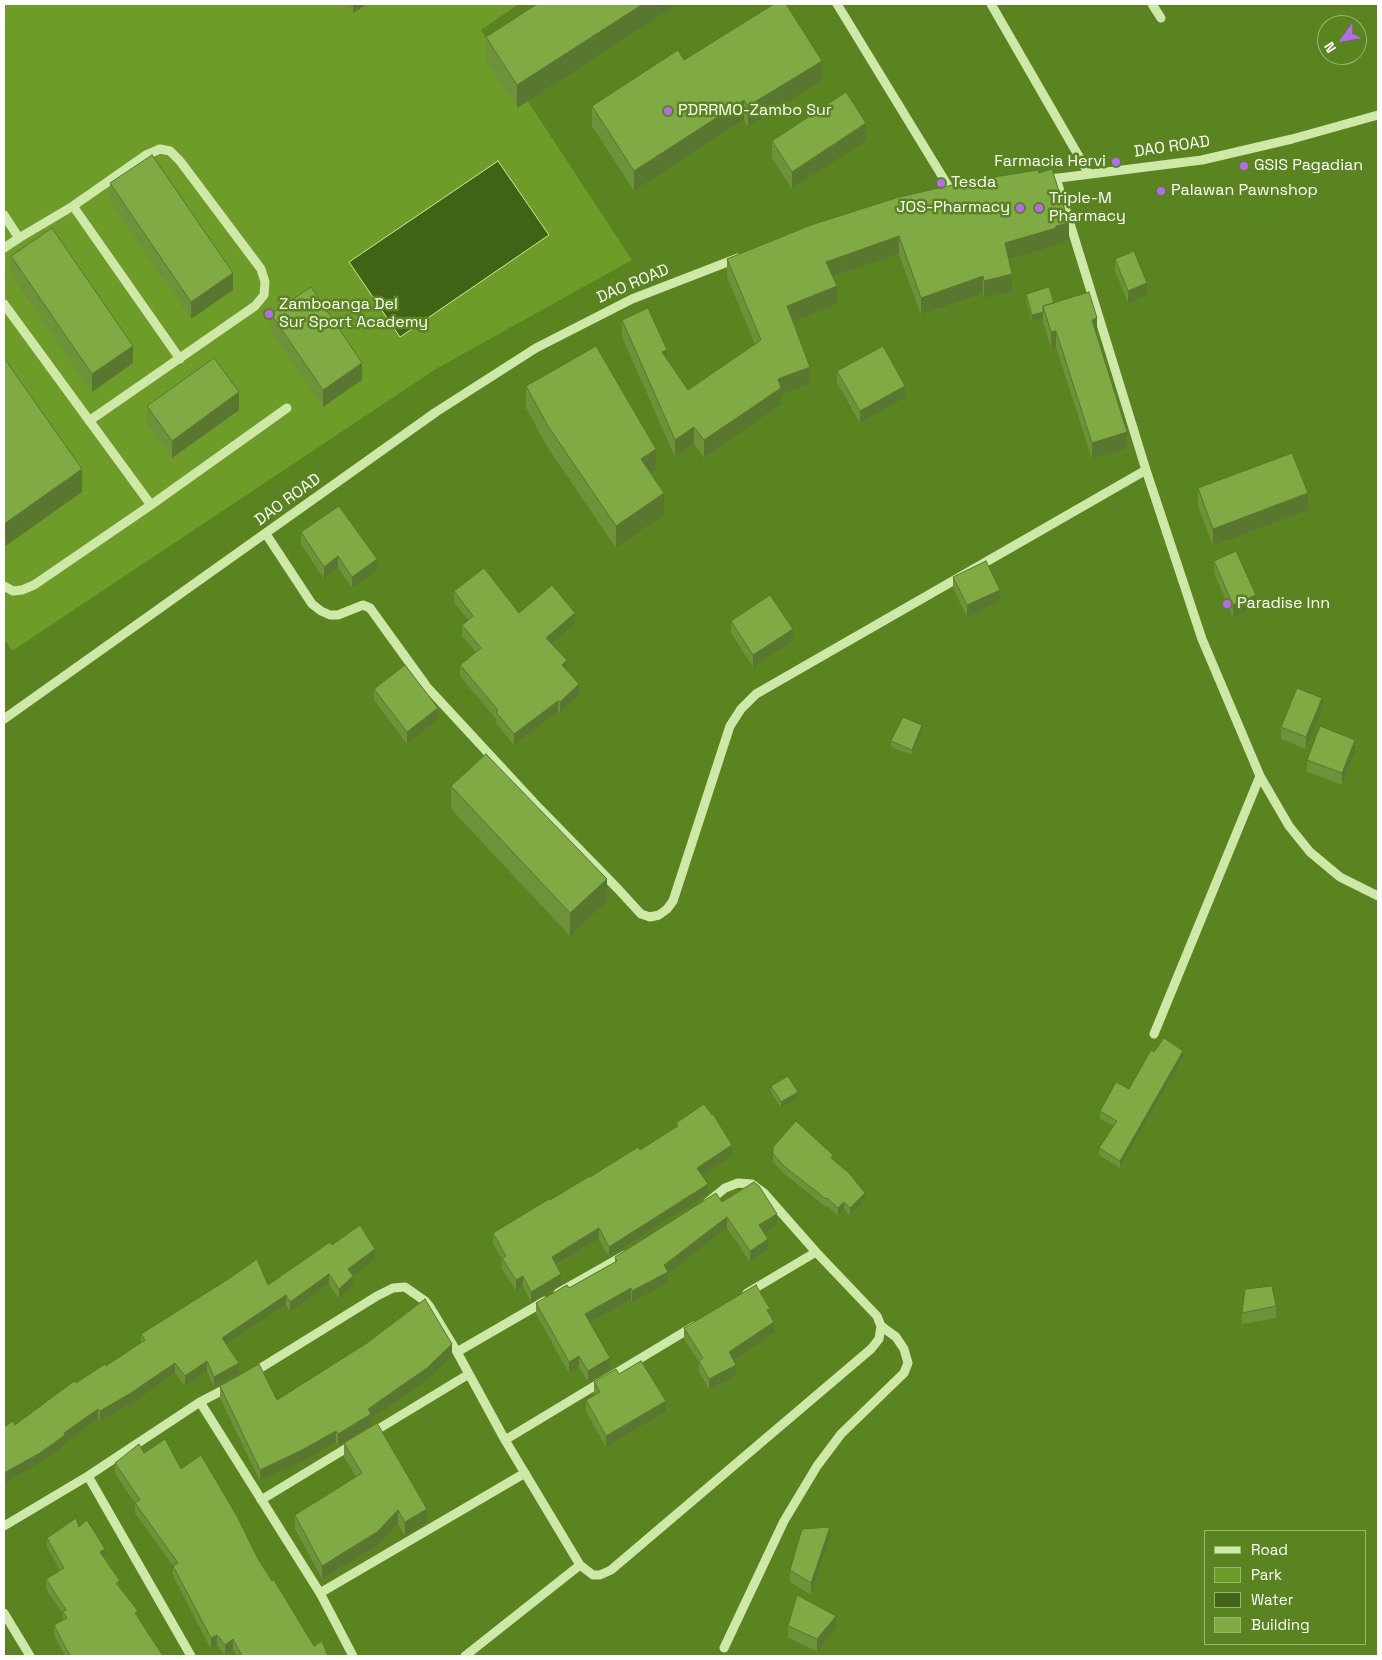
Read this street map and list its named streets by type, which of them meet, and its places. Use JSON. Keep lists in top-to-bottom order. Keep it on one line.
{"streets":{"street":["DAO ROAD"]},"places":["PDRRMO-Zambo Sur","Farmacia Hervi","GSIS Pagadian","Tesda","Palawan Pawnshop","JOS-Pharmacy","Triple-M Pharmacy","Zamboanga Del Sur Sport Academy","Paradise Inn"],"legend":["Road","Park","Water","Building"],"north":"bottom left"}
